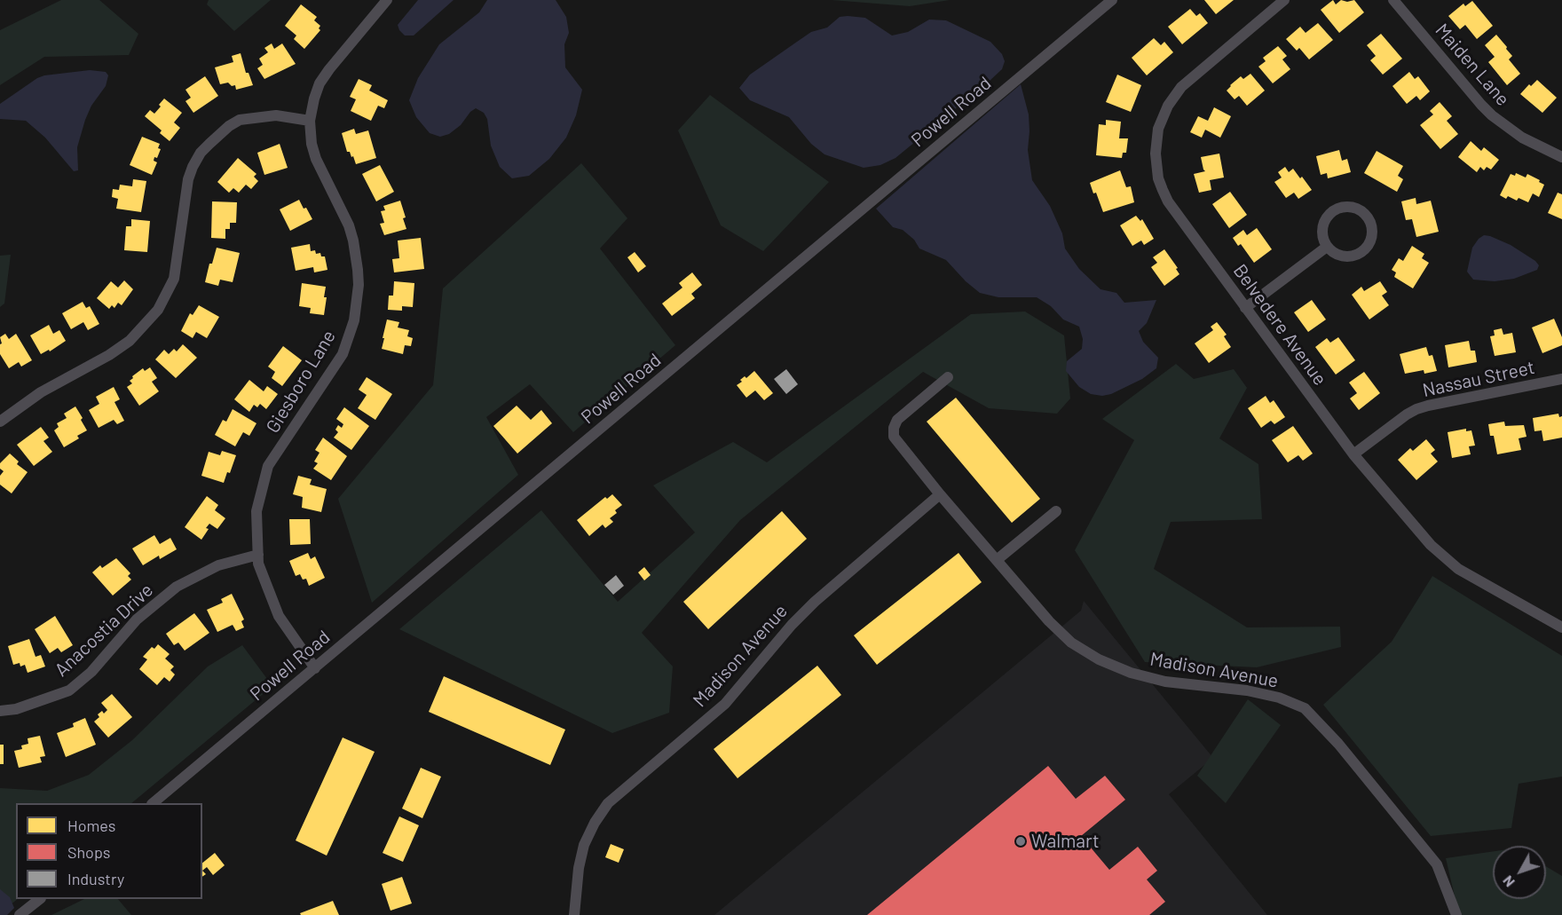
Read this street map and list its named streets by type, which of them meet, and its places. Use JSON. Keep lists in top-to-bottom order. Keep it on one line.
{"streets":{"street":["Maiden Lane","Powell Road","Belvedere Avenue","Nassau Street","Giesboro Lane","Anacostia Drive","Madison Avenue"]},"crossings":[["Powell Road","Giesboro Lane"],["Belvedere Avenue","Nassau Street"],["Giesboro Lane","Anacostia Drive"]],"places":["Walmart"],"legend":["Homes","Shops","Industry"],"north":"bottom left"}
